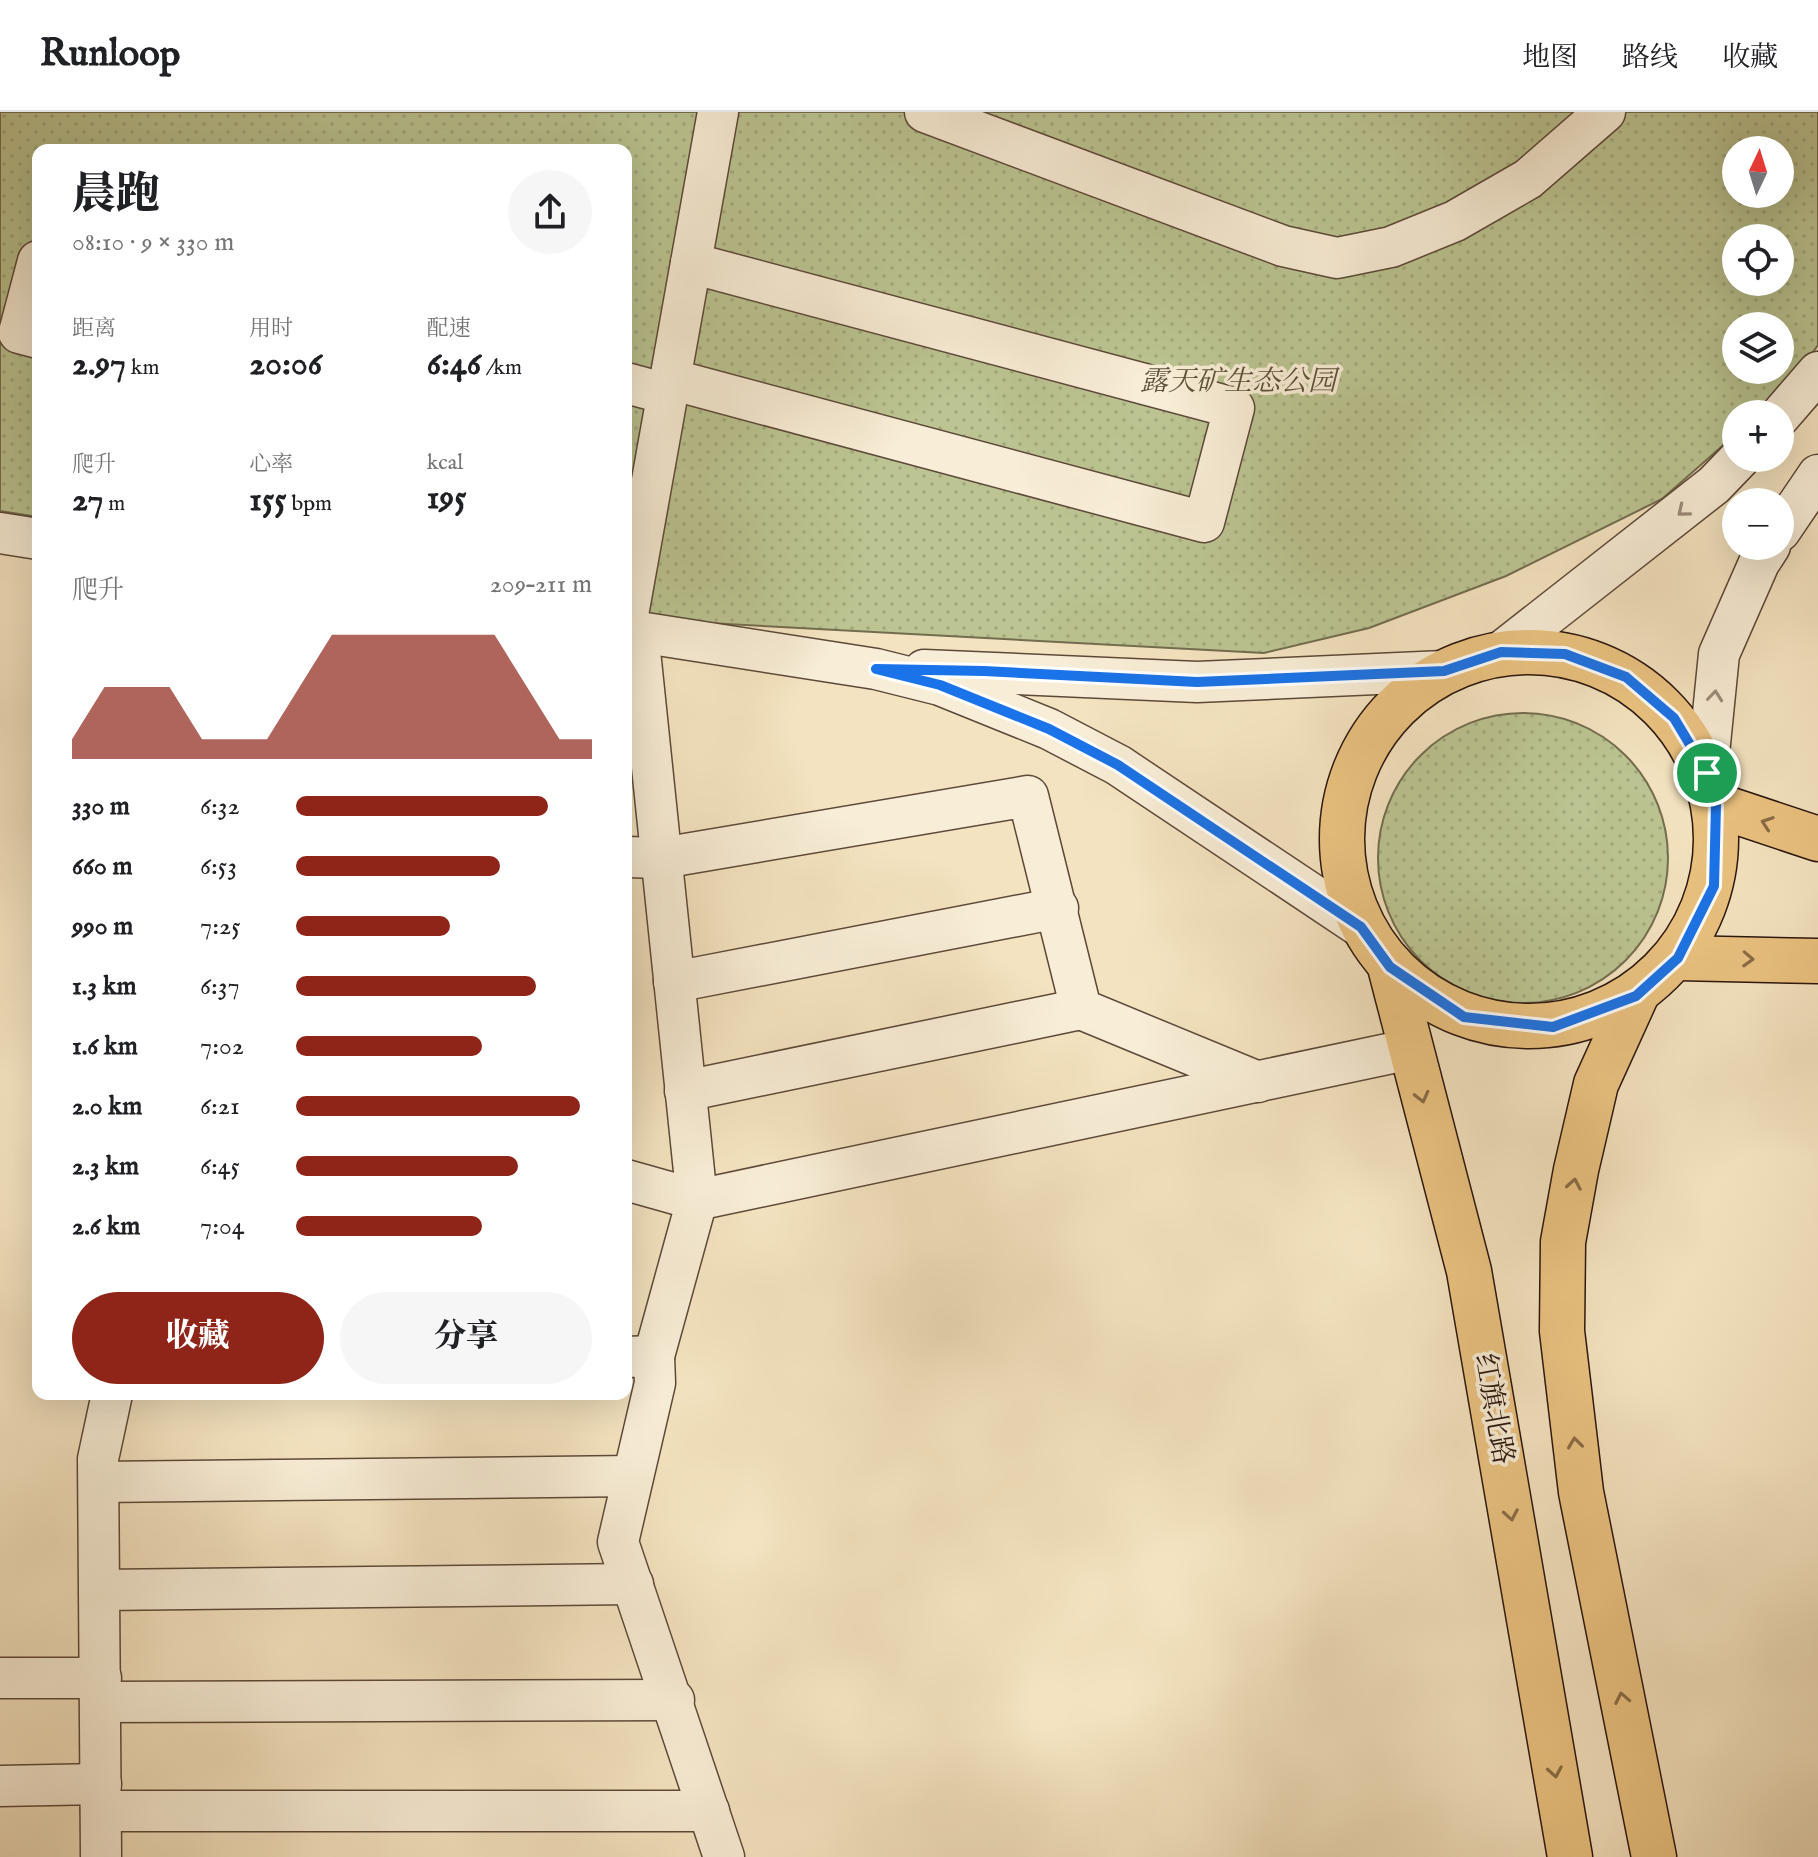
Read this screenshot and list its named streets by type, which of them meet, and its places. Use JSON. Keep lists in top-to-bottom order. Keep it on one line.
{"streets":{"main road":["红旗北路"]},"parks":["露天矿生态公园"],"north":"top","page":{"header":"Runloop","nav":["地图","路线","收藏"],"map_buttons":["+","−"],"heading":["晨跑","08:10 · 9 × 330 m"],"stats":[["距离","2.97 km"],["用时","20:06"],["配速","6:46 /km"],["爬升","27 m"],["心率","155 bpm"],["kcal","195"]],"chart":["爬升","209–211 m"],"list":[{"name":"330 m","note":"6:32"},{"name":"660 m","note":"6:53"},{"name":"990 m","note":"7:25"},{"name":"1.3 km","note":"6:37"},{"name":"1.6 km","note":"7:02"},{"name":"2.0 km","note":"6:21"},{"name":"2.3 km","note":"6:45"},{"name":"2.6 km","note":"7:04"}],"buttons":["收藏","分享"]}}
